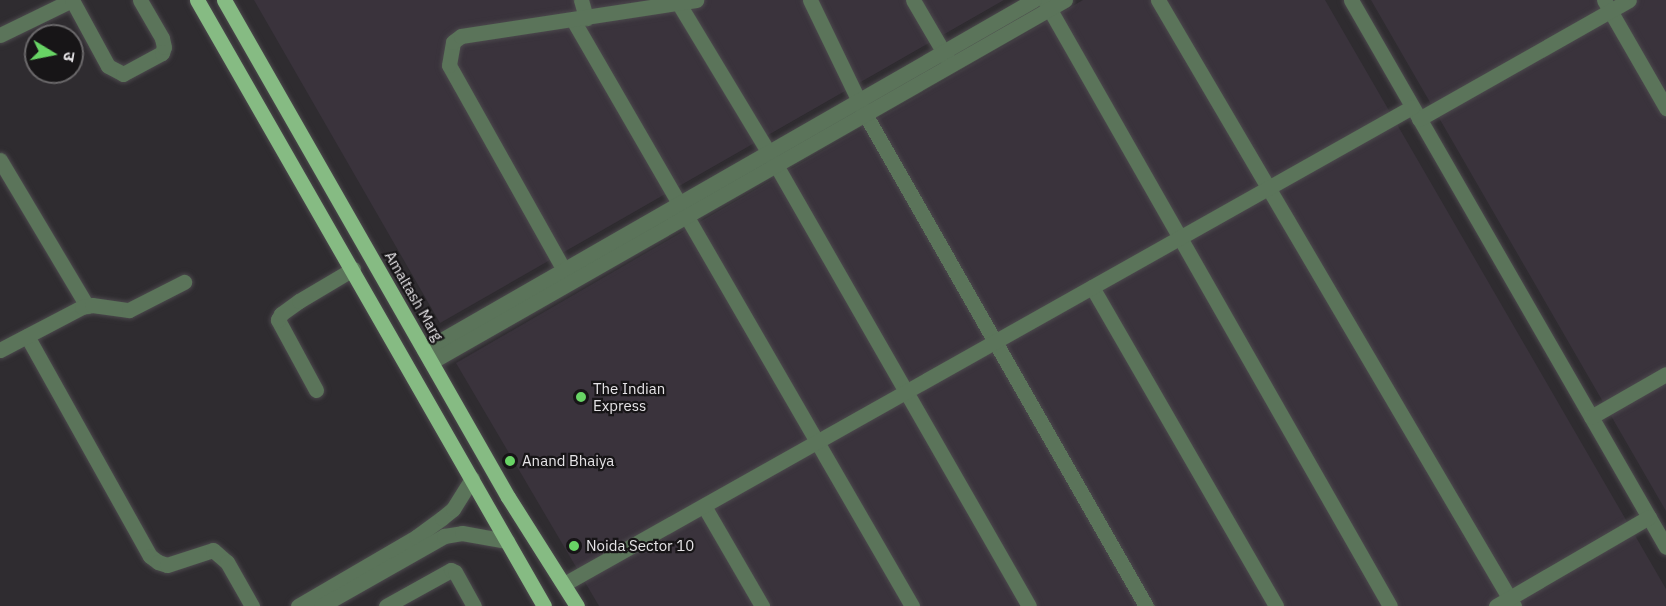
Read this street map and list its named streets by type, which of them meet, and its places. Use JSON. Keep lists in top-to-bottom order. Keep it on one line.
{"streets":{"main road":["Amaltash Marg"]},"places":["The Indian Express","Anand Bhaiya","Noida Sector 10"],"north":"right"}
